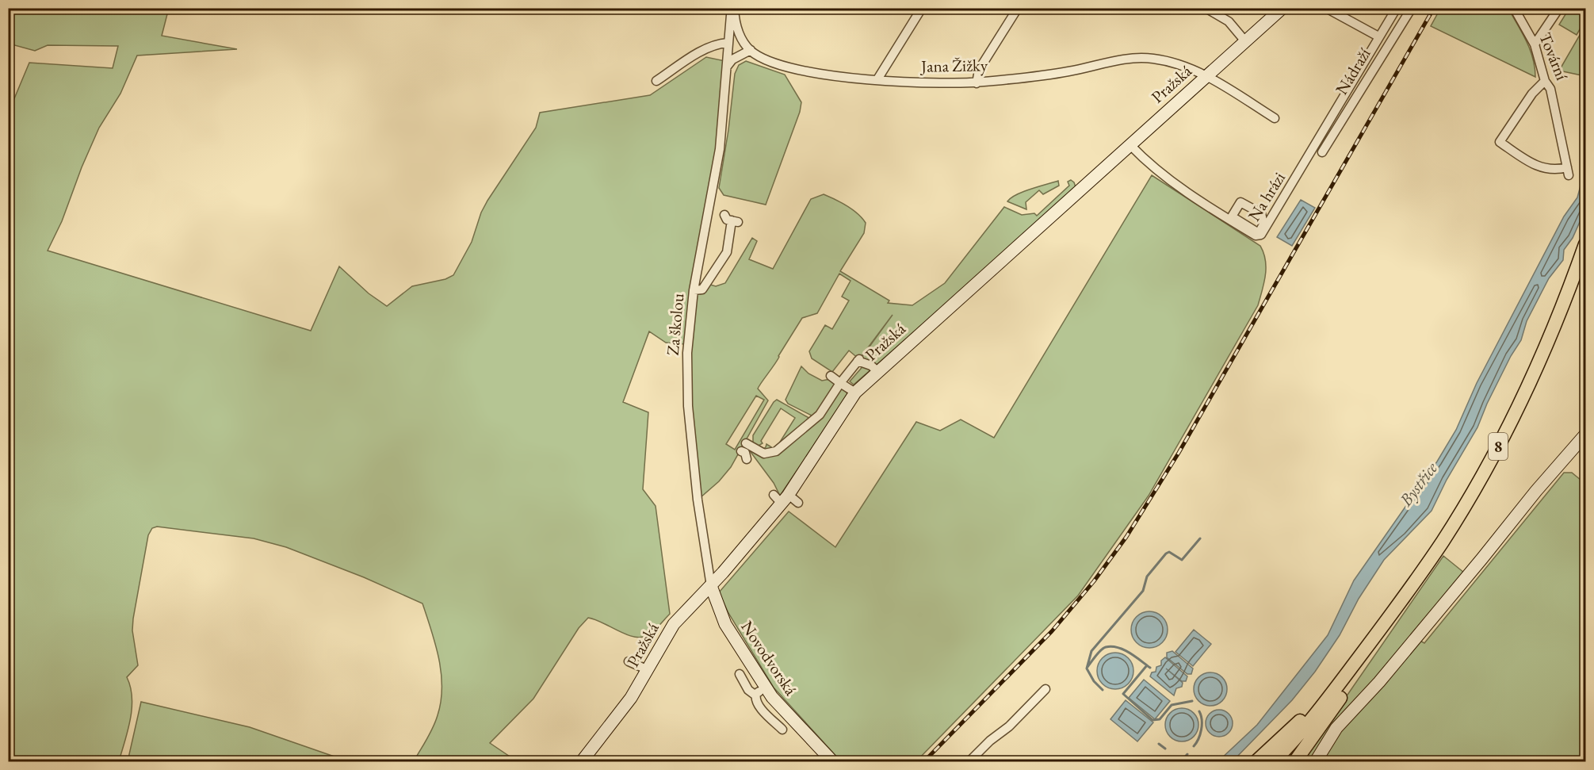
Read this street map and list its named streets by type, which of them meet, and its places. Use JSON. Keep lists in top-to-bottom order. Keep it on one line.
{"streets":{"main road":["8"],"street":["Tovární","Jana Žižky","Nádraží","Pražská","Na hrázi","Za školou","Novodvorská"]},"crossings":[["Jana Žižky","Pražská"],["Jana Žižky","Za školou"],["Pražská","Na hrázi"],["Pražská","Za školou"],["Pražská","Novodvorská"],["Za školou","Novodvorská"]],"water":["Bystřice"]}
